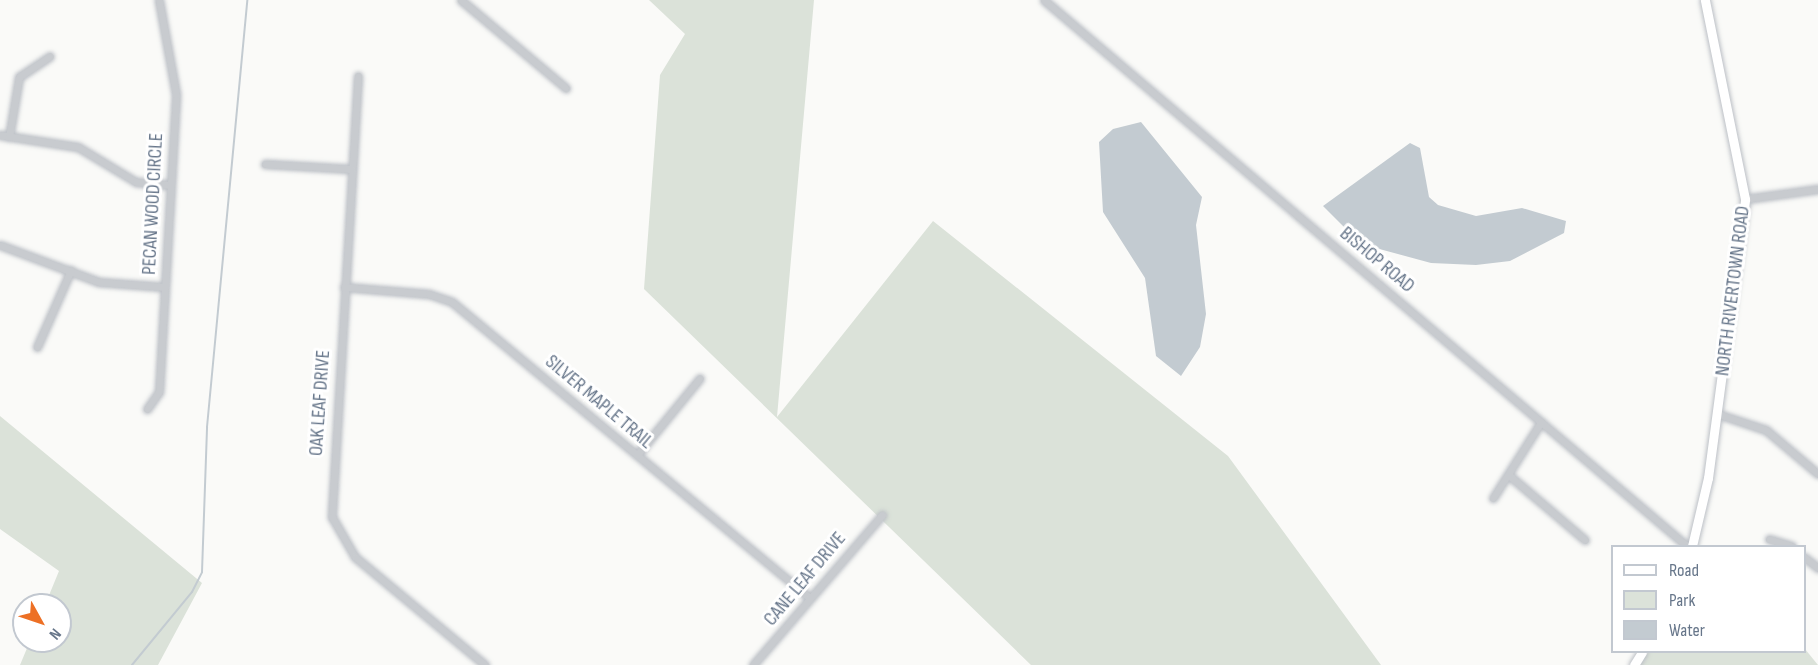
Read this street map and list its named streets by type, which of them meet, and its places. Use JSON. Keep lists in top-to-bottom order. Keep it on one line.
{"streets":{"street":["PECAN WOOD CIRCLE","BISHOP ROAD","NORTH RIVERTOWN ROAD","SILVER MAPLE TRAIL","OAK LEAF DRIVE","CANE LEAF DRIVE"]},"crossings":[["SILVER MAPLE TRAIL","OAK LEAF DRIVE"],["SILVER MAPLE TRAIL","CANE LEAF DRIVE"]],"legend":["Road","Park","Water"],"north":"bottom right"}
